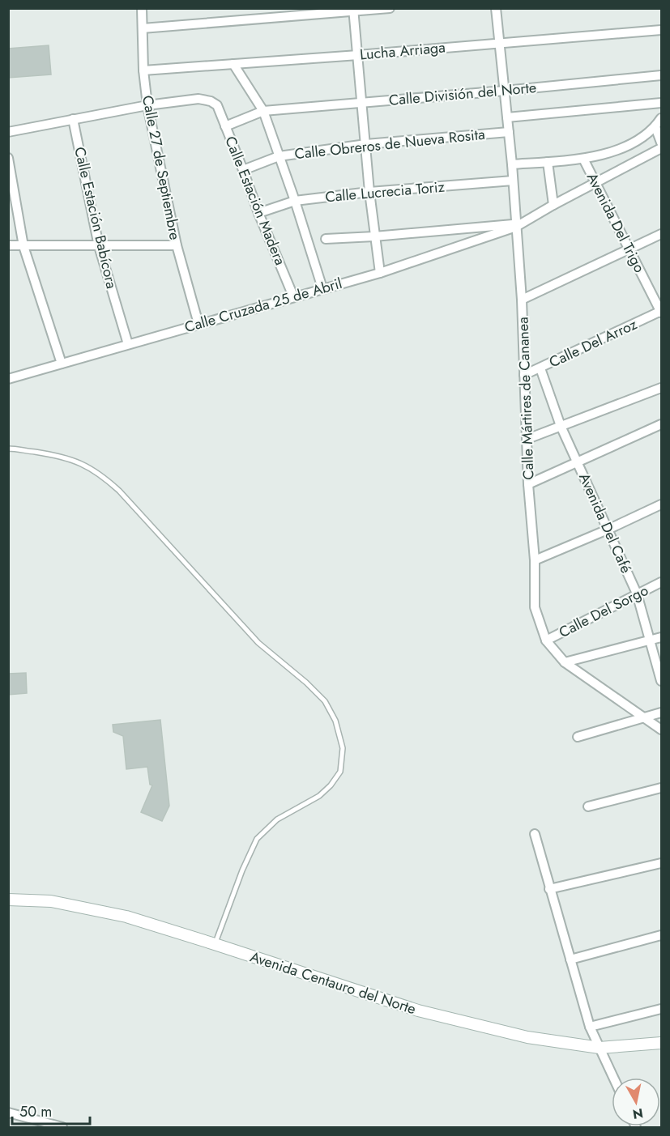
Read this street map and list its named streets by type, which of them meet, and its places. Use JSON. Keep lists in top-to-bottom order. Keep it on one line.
{"streets":{"main road":["Avenida Centauro del Norte"],"street":["Lucha Arriaga","Calle División del Norte","Calle Obreros de Nueva Rosita","Calle 27 de Septiembre","Calle Lucrecia Toriz","Calle Estación Madera","Calle Estación Babícora","Avenida Del Trigo","Calle Cruzada 25 de Abril","Calle Del Arroz","Calle Mártires de Cananea","Avenida Del Café","Calle Del Sorgo"]},"crossings":[["Lucha Arriaga","Calle 27 de Septiembre"],["Lucha Arriaga","Calle Mártires de Cananea"],["Calle División del Norte","Calle Estación Madera"],["Calle División del Norte","Calle Mártires de Cananea"],["Calle Obreros de Nueva Rosita","Calle Estación Madera"],["Calle Obreros de Nueva Rosita","Calle Mártires de Cananea"],["Calle 27 de Septiembre","Calle Estación Madera"],["Calle 27 de Septiembre","Calle Cruzada 25 de Abril"],["Calle Lucrecia Toriz","Calle Estación Madera"],["Calle Lucrecia Toriz","Calle Mártires de Cananea"],["Calle Estación Madera","Calle Cruzada 25 de Abril"],["Calle Estación Babícora","Calle Cruzada 25 de Abril"],["Avenida Del Trigo","Calle Del Arroz"],["Calle Cruzada 25 de Abril","Calle Mártires de Cananea"],["Calle Del Arroz","Calle Mártires de Cananea"],["Calle Del Arroz","Avenida Del Café"],["Calle Mártires de Cananea","Calle Del Sorgo"],["Avenida Del Café","Calle Del Sorgo"]],"scale_bar":"50 m","north":"bottom"}
